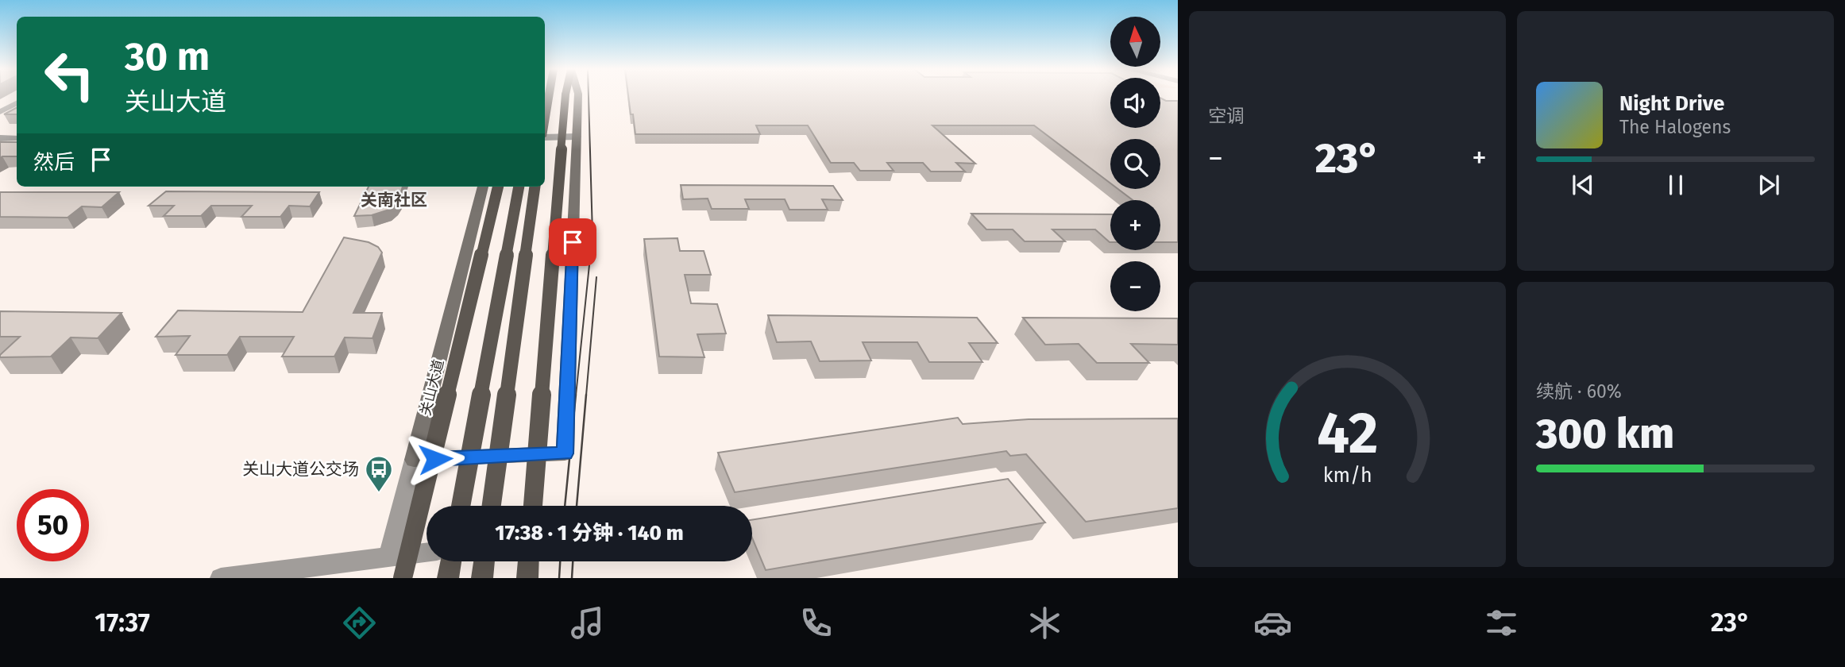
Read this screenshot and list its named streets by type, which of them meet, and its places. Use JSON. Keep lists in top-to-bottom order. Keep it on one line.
{"streets":{"main road":["关山大道"]},"districts":["关南社区"],"places":{"bus stop":["关山大道公交场"]},"north":"top","page":{"tile":["空调",["续航 · 60%","300 km"]],"map_buttons":["+","−"],"turn":["30 m","关山大道"],"song":["Night Drive","The Halogens"],"then":"然后","heat":["−","23°","+"],"limit":"50","trip":"17:38 · 1 分钟 · 140 m","tabs":["17:37","23°"],"gauge":["42","km/h"]}}
